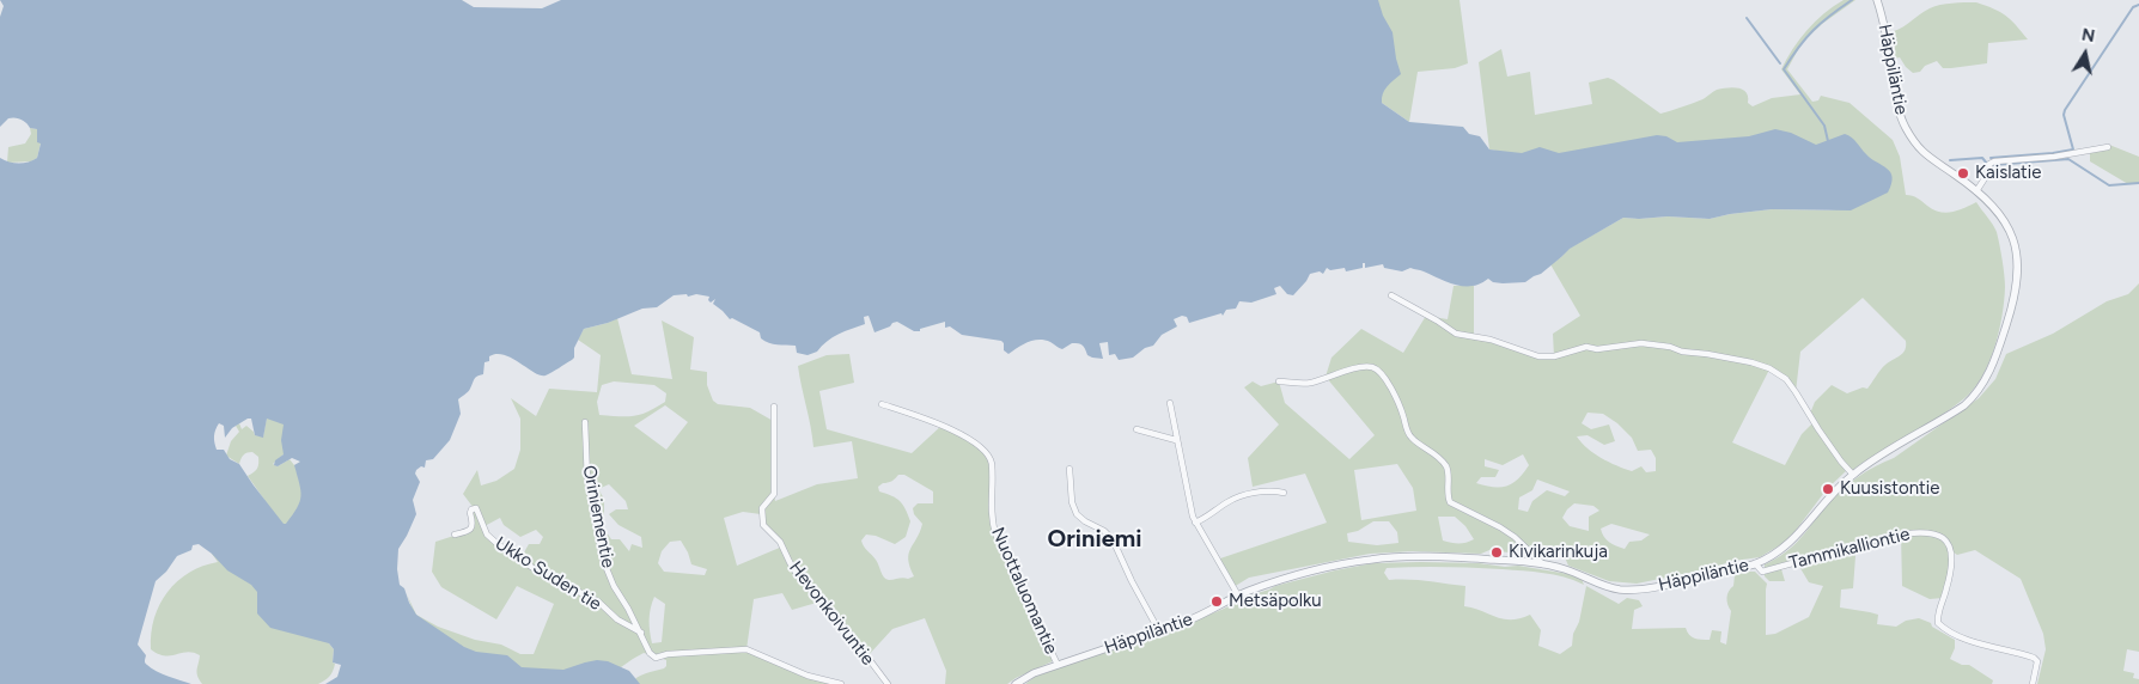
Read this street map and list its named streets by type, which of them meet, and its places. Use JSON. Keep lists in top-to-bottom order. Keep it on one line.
{"streets":{"street":["Häppiläntie","Oriniementie","Tammikalliontie","Ukko Suden tie","Nuottaluomantie","Hevonkoivuntie"]},"crossings":[["Häppiläntie","Tammikalliontie"],["Häppiläntie","Nuottaluomantie"],["Oriniementie","Ukko Suden tie"]],"districts":["Oriniemi"],"places":["Kaislatie","Kuusistontie","Kivikarinkuja","Metsäpolku"],"north":"top"}
